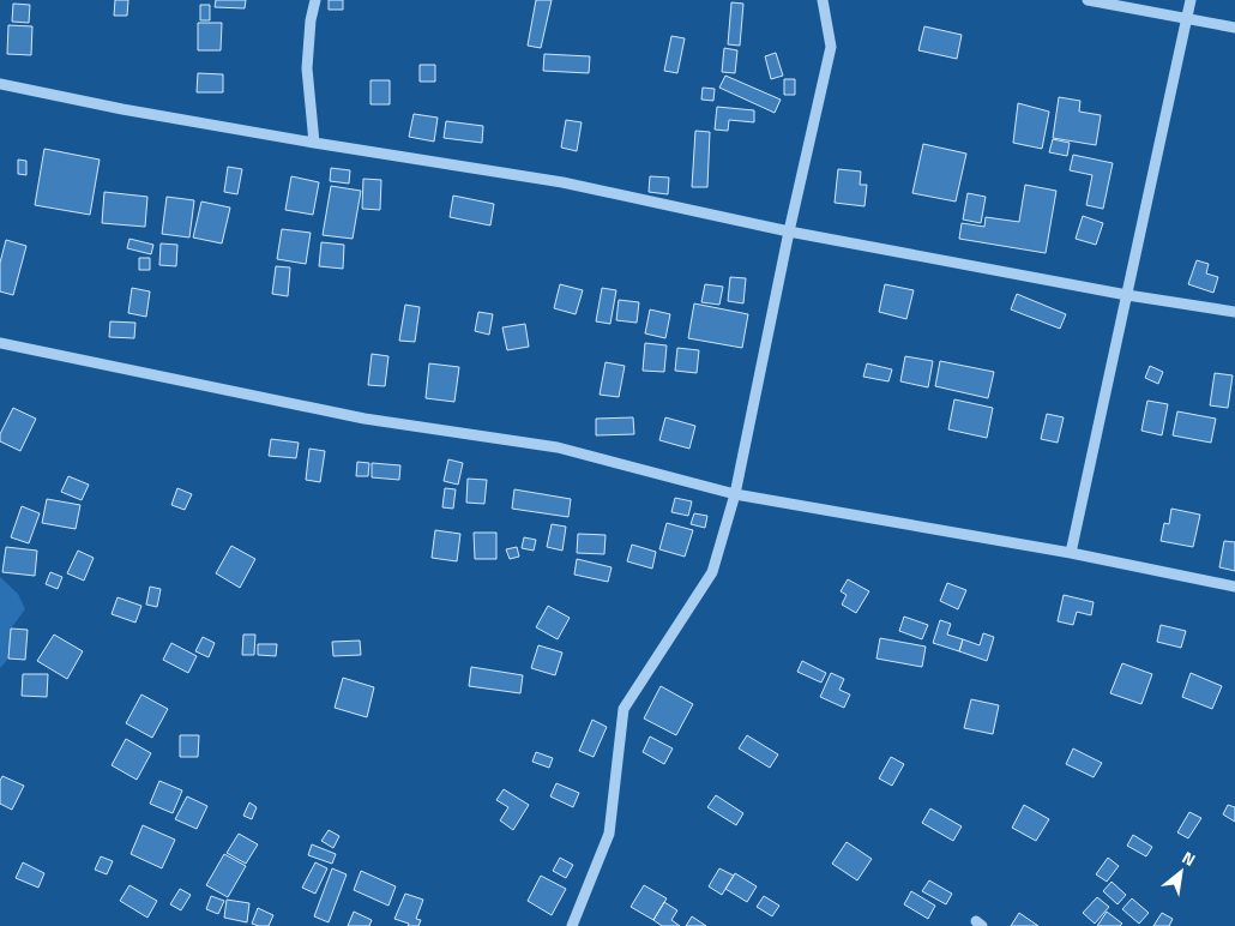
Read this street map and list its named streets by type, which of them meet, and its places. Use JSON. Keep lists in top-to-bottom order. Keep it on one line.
{"north":"top right"}
